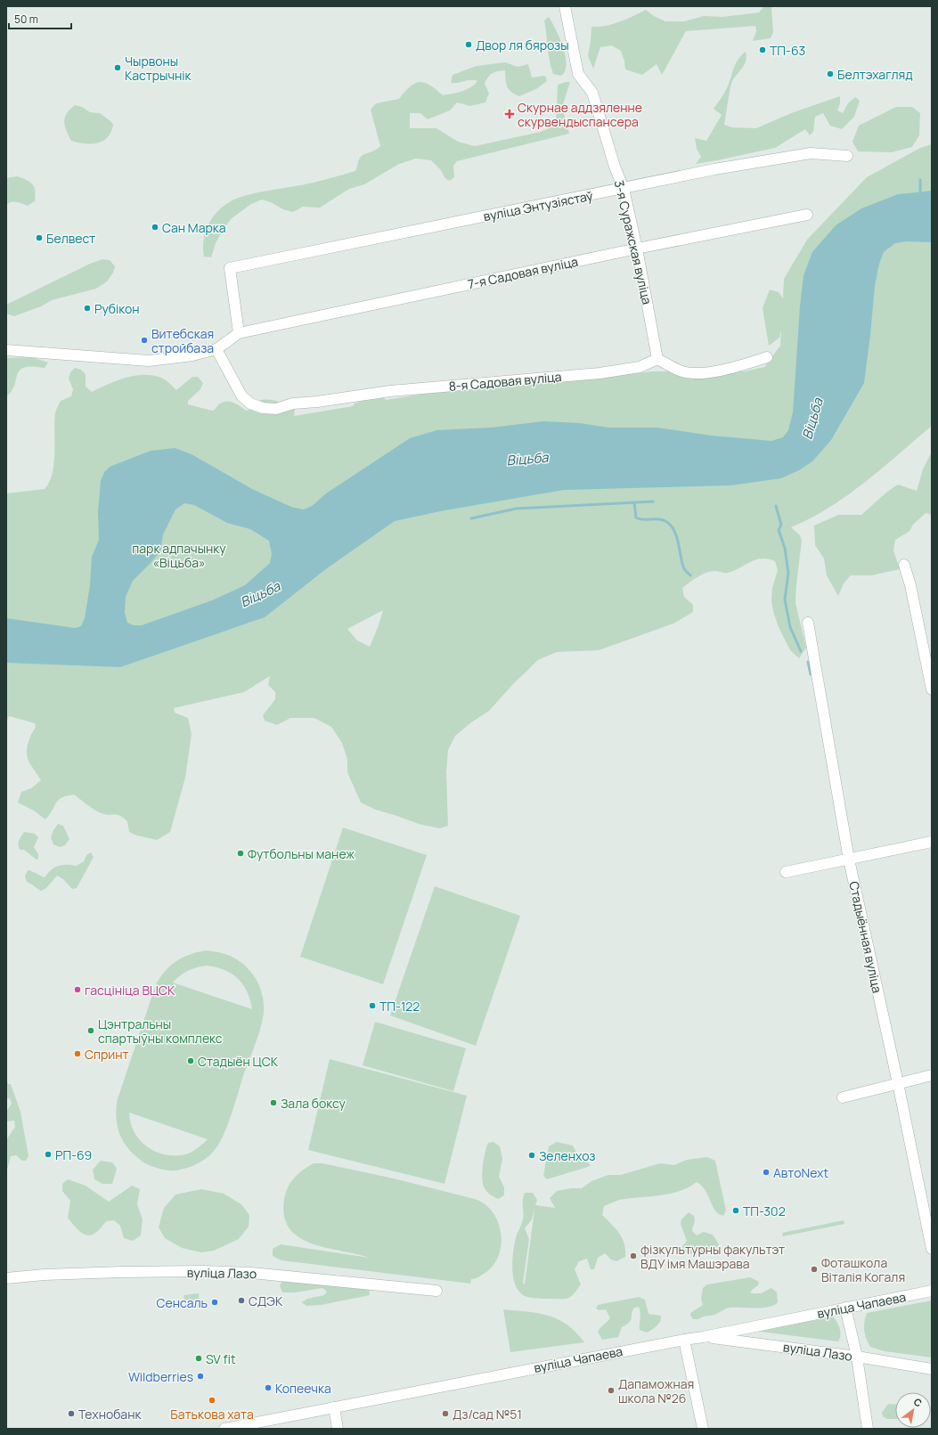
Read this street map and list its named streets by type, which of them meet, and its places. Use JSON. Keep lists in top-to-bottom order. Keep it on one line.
{"streets":{"street":["вуліца Энтузіястаў","3-я Суражская вуліца","7-я Садовая вуліца","8-я Садовая вуліца","Стадыённая вуліца","вуліца Лазо","вуліца Чапаева"]},"crossings":[["вуліца Энтузіястаў","3-я Суражская вуліца"],["вуліца Энтузіястаў","7-я Садовая вуліца"],["3-я Суражская вуліца","7-я Садовая вуліца"],["3-я Суражская вуліца","8-я Садовая вуліца"],["вуліца Лазо","вуліца Чапаева"]],"water":["Віцьба"],"parks":["парк адпачынку «Віцьба»"],"places":{"other":["Двор ля бярозы","ТП-63","Чырвоны Кастрычнік","Белтэхагляд","Сан Марка","Белвест","Рубікон","Витебская стройбаза","Футбольны манеж","гасцініца ВЦСК","ТП-122","Цэнтральны спартыўны комплекс","Спринт","Стадыён ЦСК","Зала боксу","РП-69","Зеленхоз","АвтоNext","ТП-302","фізкультурны факультэт ВДУ імя Машэрава","Фоташкола Віталія Когаля","СДЭК","Сенсаль","SV fit","Wildberries","Копеечка","Дапаможная школа №26","Батькова хата","Технобанк","Дз/сад №51"],"health":["Скурнае аддзяленне скурвендыспансера"]},"scale_bar":"50 m","north":"top right"}
